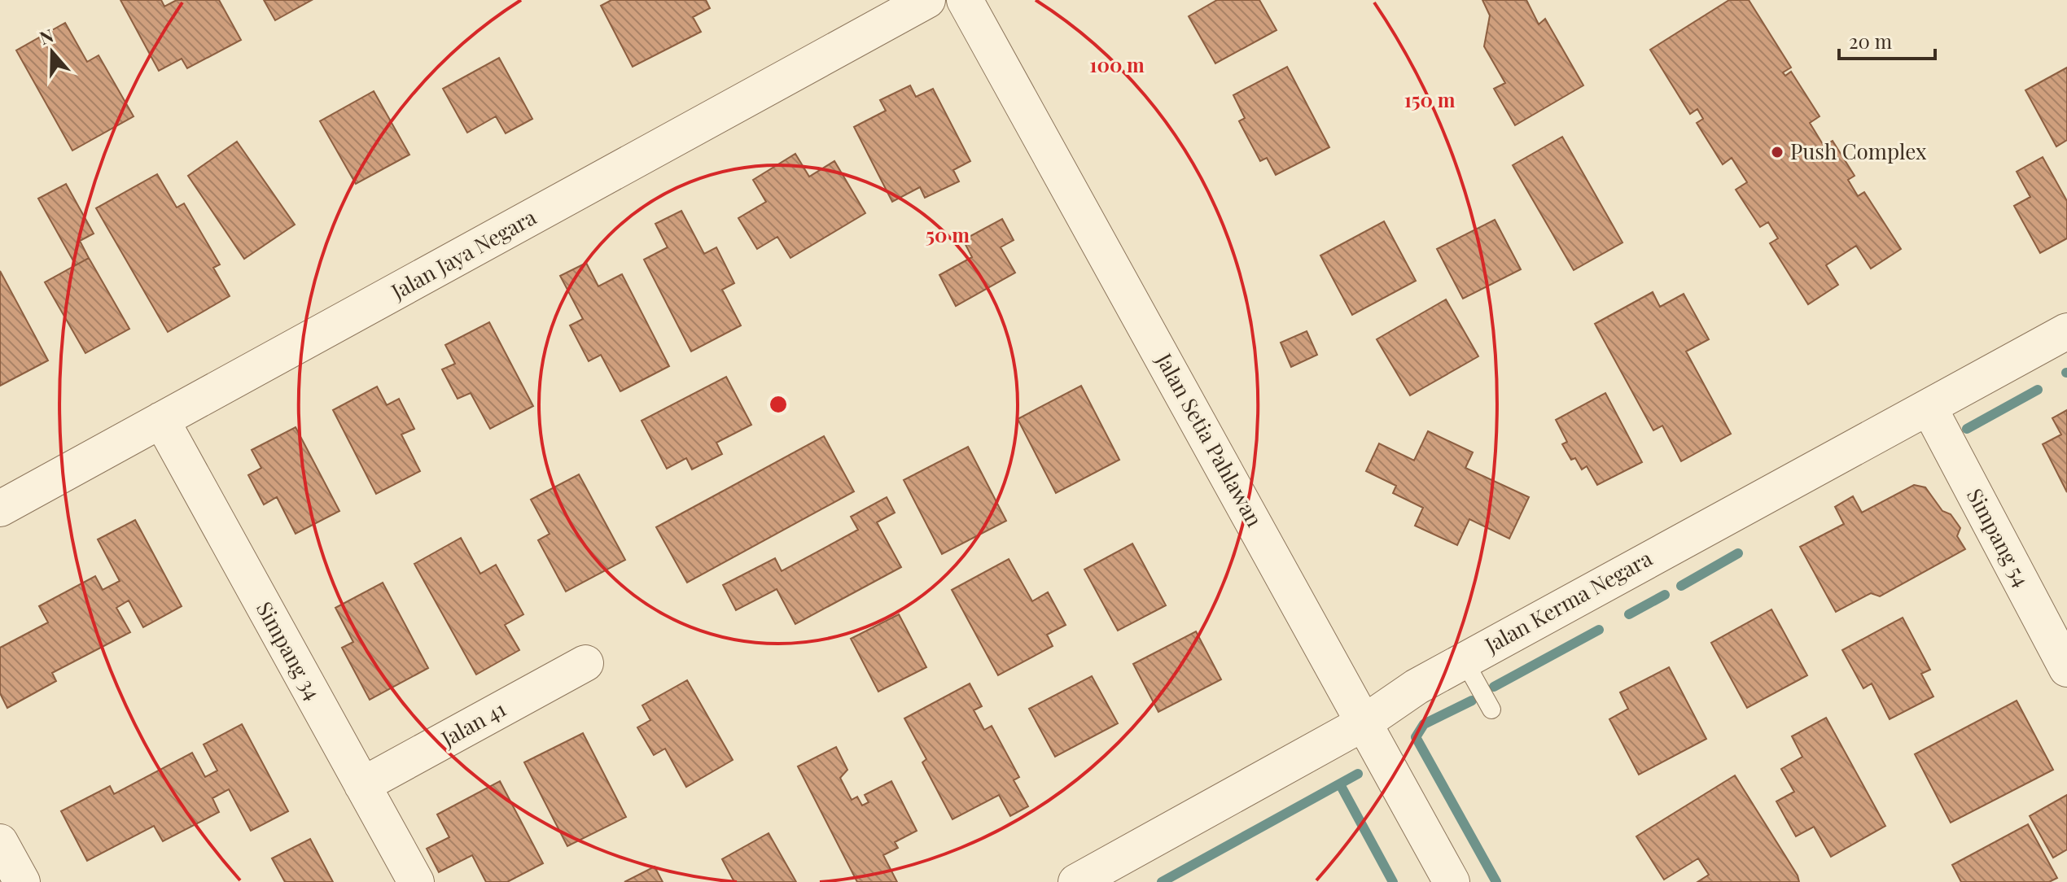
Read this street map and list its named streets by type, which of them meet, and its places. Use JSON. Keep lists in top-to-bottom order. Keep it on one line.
{"streets":{"street":["Jalan Jaya Negara","Jalan Setia Pahlawan","Simpang 54","Jalan Kerma Negara","Simpang 34","Jalan 41"]},"crossings":[["Jalan Jaya Negara","Simpang 34"],["Jalan Setia Pahlawan","Jalan Kerma Negara"],["Simpang 54","Jalan Kerma Negara"],["Simpang 34","Jalan 41"]],"places":["Push Complex"],"scale_bar":"20 m","north":"top","rings":["100 m","150 m","50 m"]}
